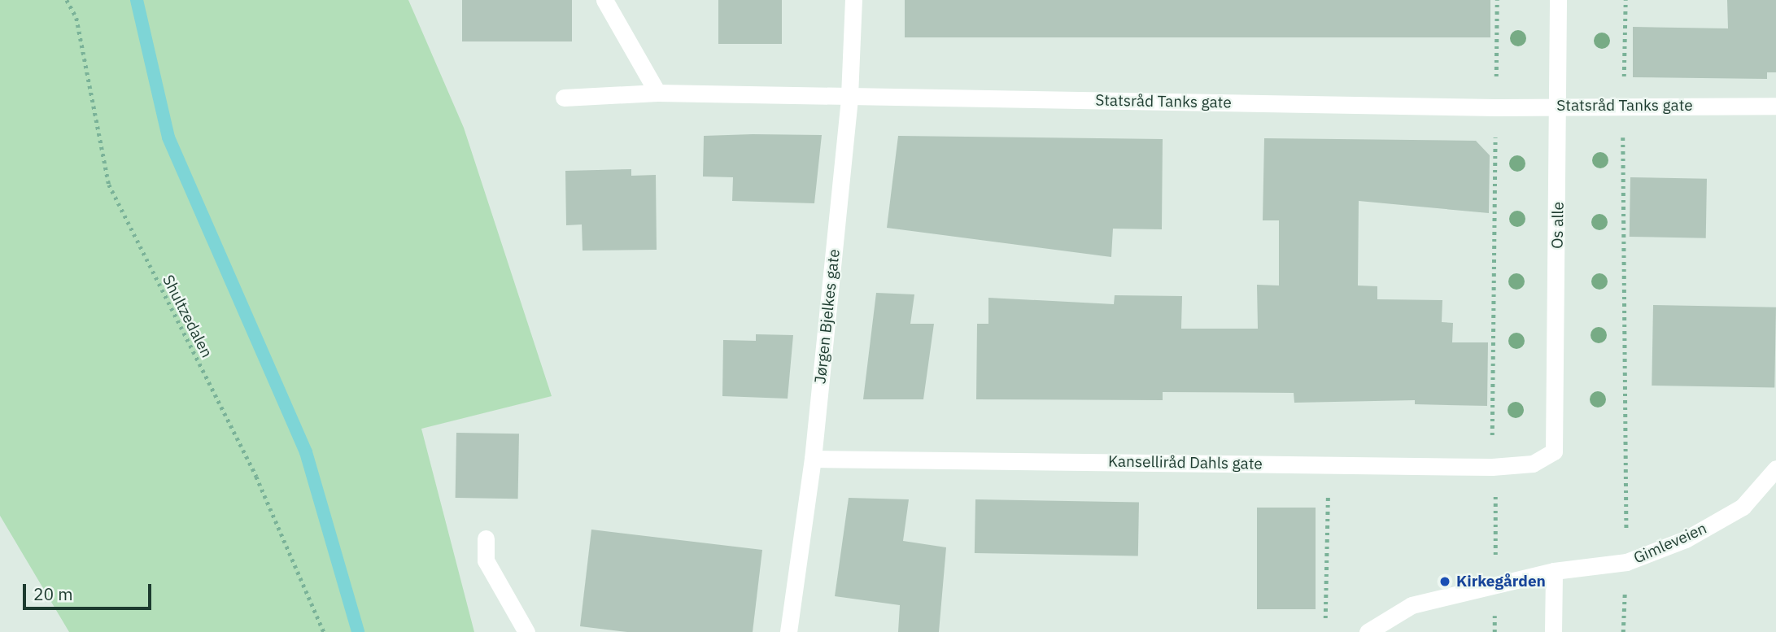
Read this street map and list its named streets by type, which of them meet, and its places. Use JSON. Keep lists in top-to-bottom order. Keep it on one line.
{"streets":{"street":["Statsråd Tanks gate","Os alle","Jørgen Bjelkes gate","Kanselliråd Dahls gate","Gimleveien"],"path":["Shultzedalen"]},"crossings":[["Statsråd Tanks gate","Os alle"],["Statsråd Tanks gate","Jørgen Bjelkes gate"],["Os alle","Kanselliråd Dahls gate"],["Jørgen Bjelkes gate","Kanselliråd Dahls gate"]],"places":["Kirkegården"],"scale_bar":"20 m"}
